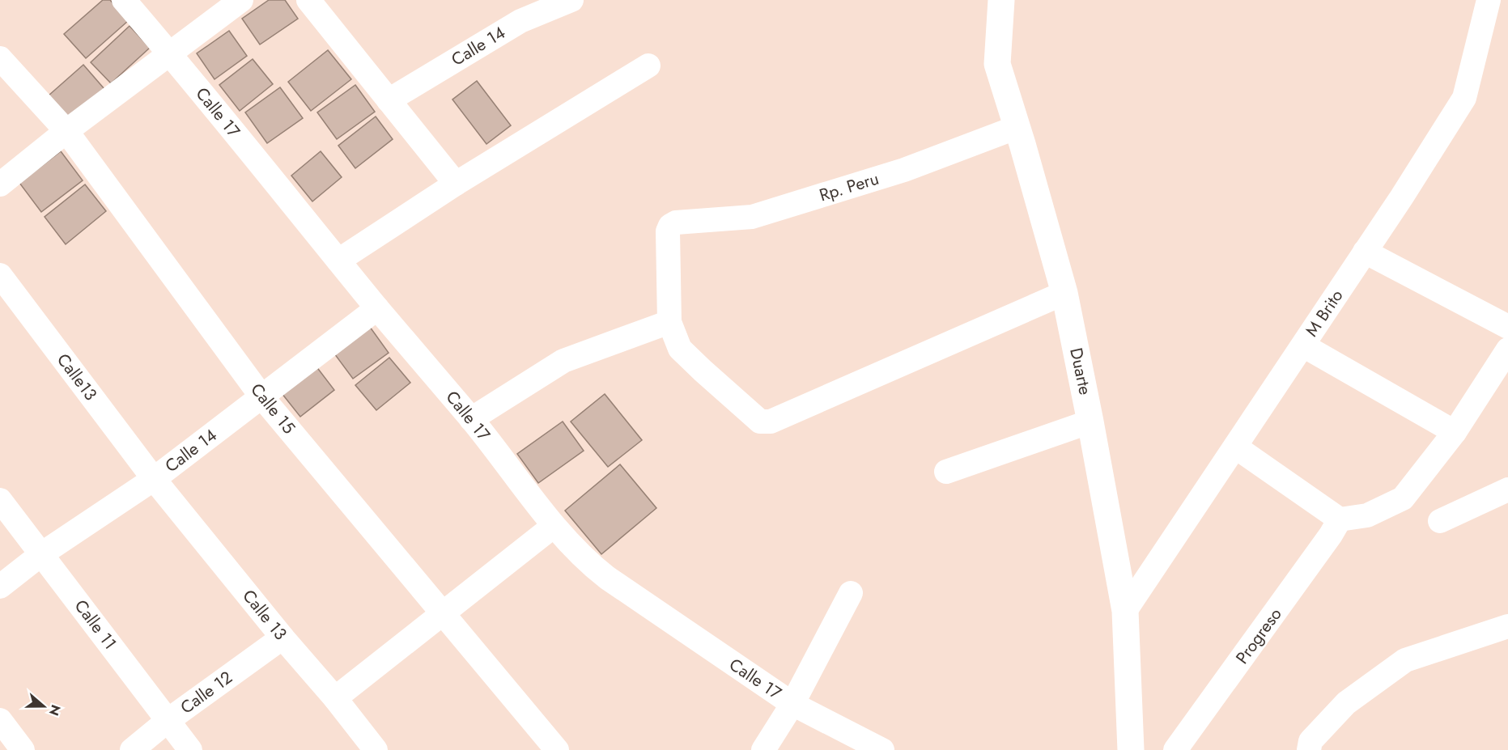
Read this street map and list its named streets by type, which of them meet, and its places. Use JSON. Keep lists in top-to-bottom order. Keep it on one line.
{"streets":{"street":["Calle 14","Calle 17","Rp. Peru","M Brito","Duarte","Calle13","Calle 15","Calle 13","Calle 11","Progreso","Calle 12"]},"crossings":[["Calle 14","Calle 17"],["Calle 14","Calle13"],["Calle 14","Calle 15"],["Calle 14","Calle 13"],["Calle 14","Calle 11"],["Rp. Peru","Duarte"],["M Brito","Duarte"],["Calle13","Calle 13"],["Calle 13","Calle 12"],["Calle 11","Calle 12"]],"north":"right"}
